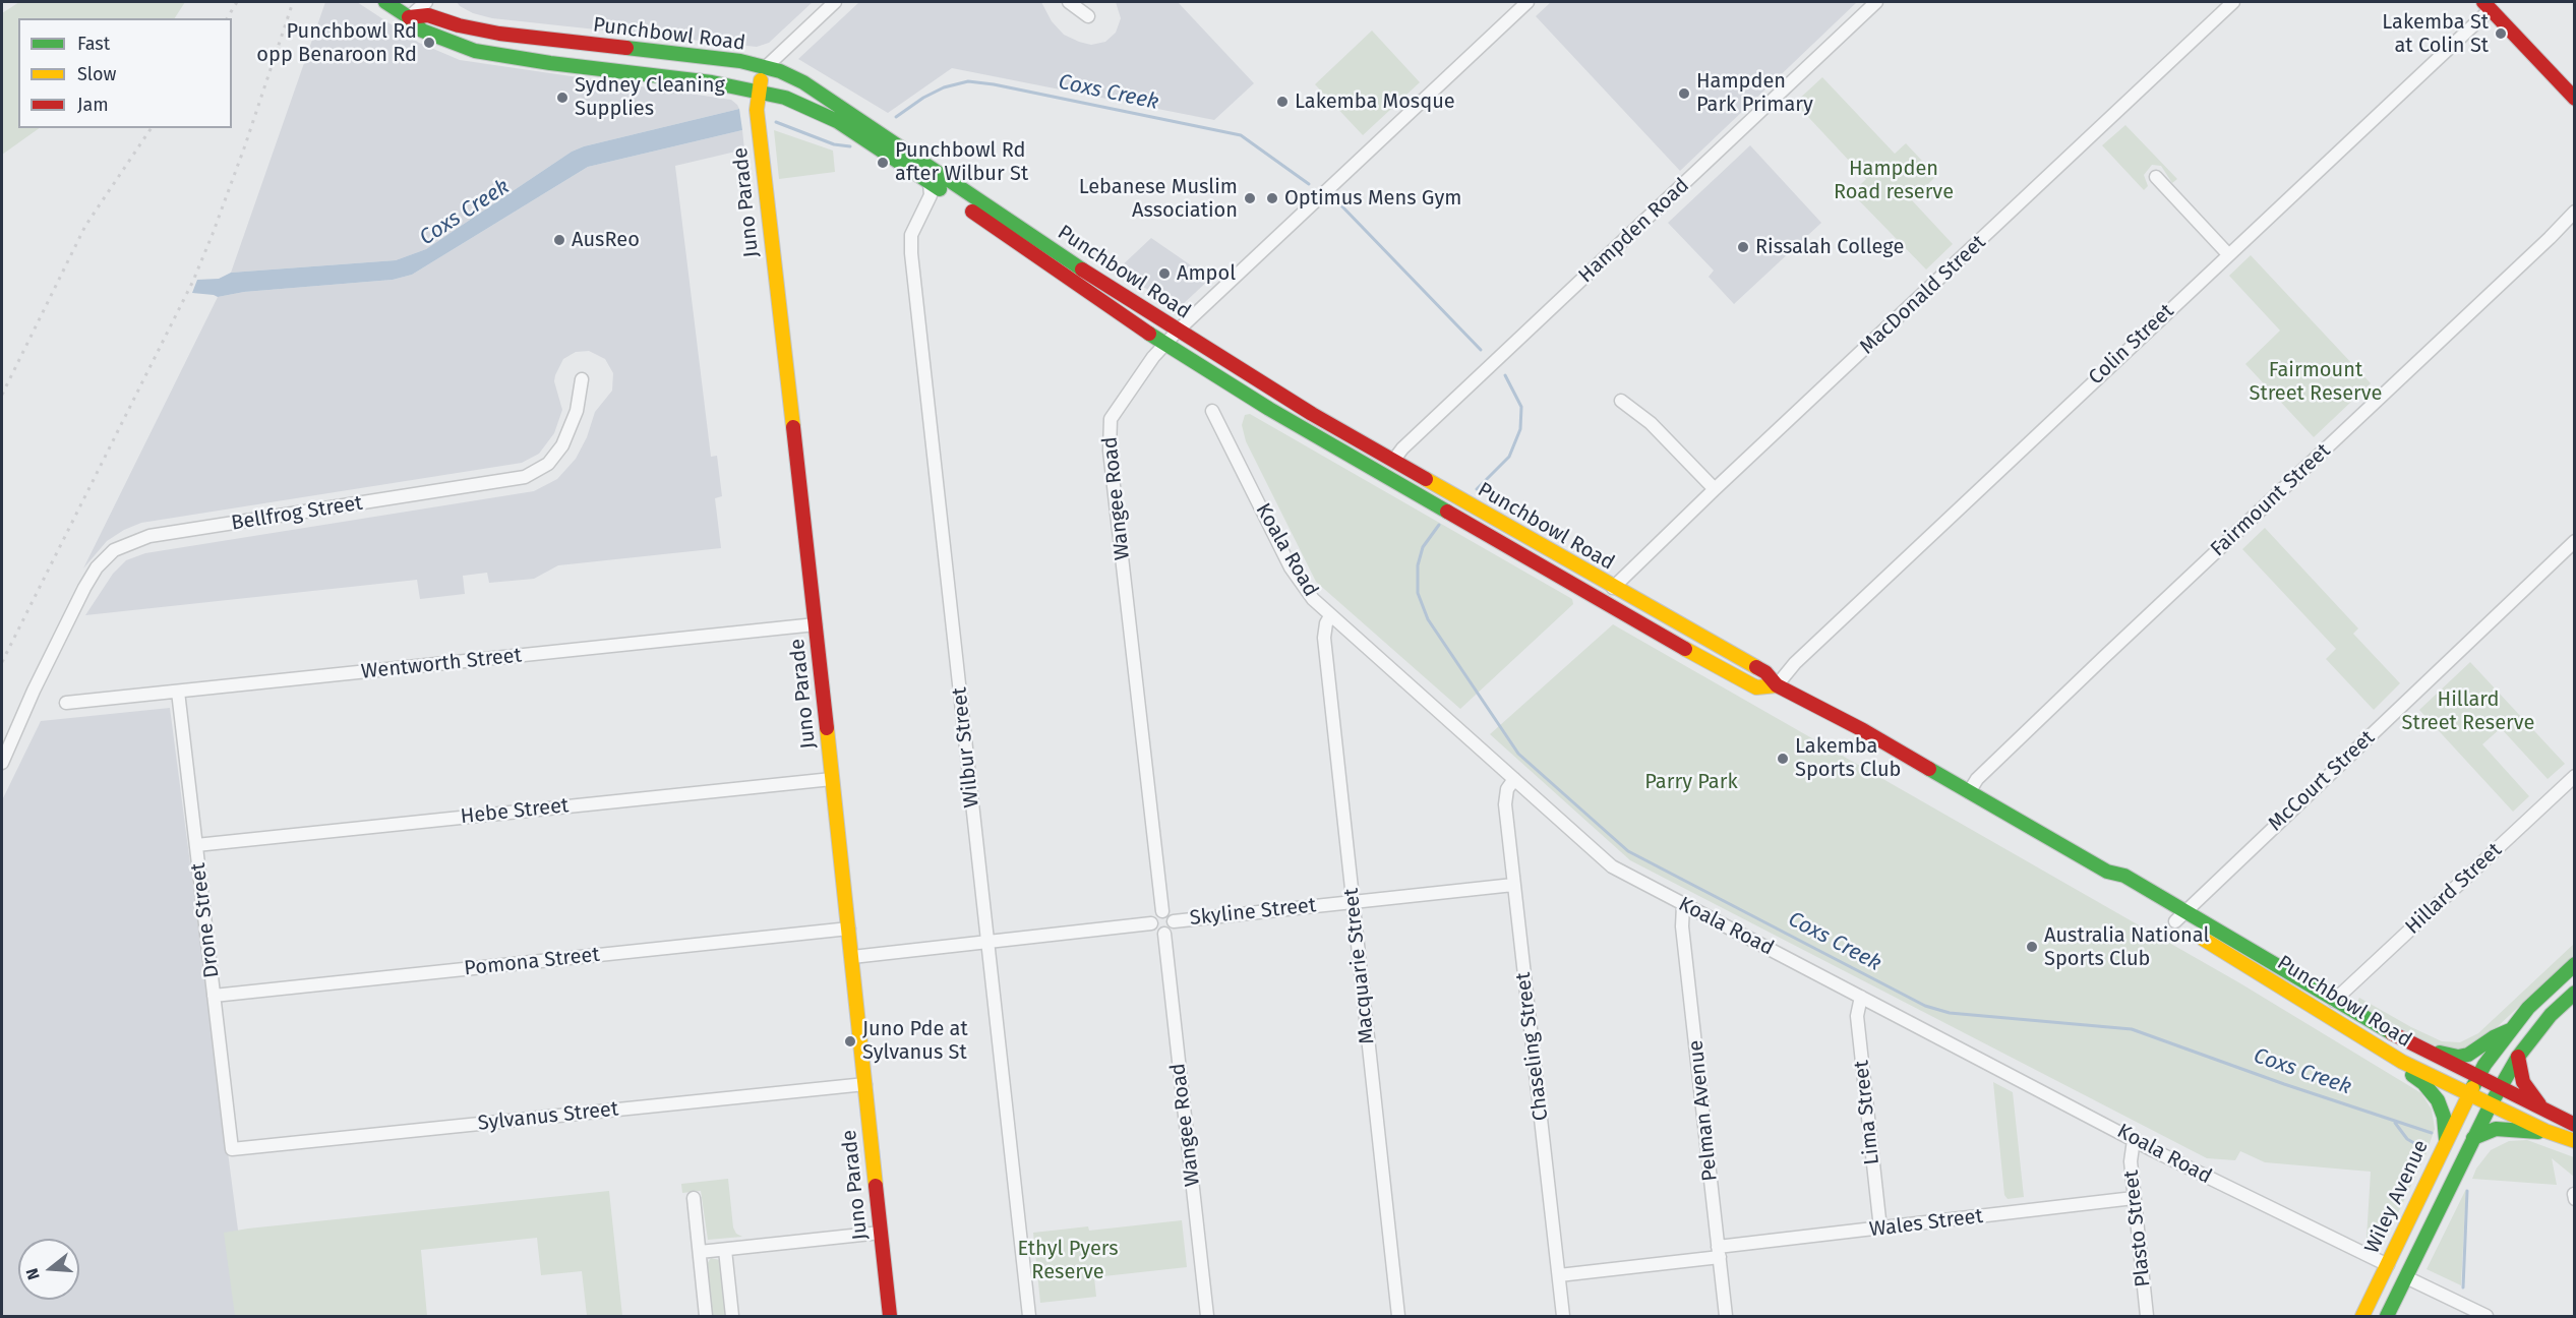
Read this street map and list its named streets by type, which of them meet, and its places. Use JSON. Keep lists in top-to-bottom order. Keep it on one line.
{"streets":{"main road":["Punchbowl Road","Juno Parade","Wiley Avenue"],"street":["Hampden Road","MacDonald Street","Colin Street","Wangee Road","Fairmount Street","Bellfrog Street","Koala Road","Wentworth Street","Wilbur Street","McCourt Street","Hebe Street","Hillard Street","Skyline Street","Drone Street","Pomona Street","Macquarie Street","Chaseling Street","Pelman Avenue","Lima Street","Sylvanus Street","Wales Street","Plasto Street"]},"crossings":[["Punchbowl Road","Juno Parade"],["Punchbowl Road","Hampden Road"],["Punchbowl Road","MacDonald Street"],["Punchbowl Road","Colin Street"],["Punchbowl Road","Wangee Road"],["Punchbowl Road","Fairmount Street"],["Punchbowl Road","Wilbur Street"],["Punchbowl Road","McCourt Street"],["Punchbowl Road","Hillard Street"],["Punchbowl Road","Wiley Avenue"],["Juno Parade","Wentworth Street"],["Juno Parade","Hebe Street"],["Juno Parade","Pomona Street"],["Juno Parade","Sylvanus Street"],["Wangee Road","Skyline Street"],["Koala Road","Macquarie Street"],["Koala Road","Chaseling Street"],["Koala Road","Pelman Avenue"],["Koala Road","Lima Street"],["Koala Road","Wiley Avenue"],["Koala Road","Plasto Street"],["Wentworth Street","Drone Street"],["Hebe Street","Drone Street"],["Skyline Street","Macquarie Street"],["Skyline Street","Chaseling Street"],["Drone Street","Pomona Street"],["Drone Street","Sylvanus Street"],["Chaseling Street","Wales Street"],["Pelman Avenue","Wales Street"],["Lima Street","Wales Street"],["Wales Street","Plasto Street"]],"water":["Coxs Creek"],"parks":["Hampden Road reserve","Fairmount Street Reserve","Hillard Street Reserve","Parry Park","Ethyl Pyers Reserve"],"places":["Lakemba St at Colin St","Punchbowl Rd opp Benaroon Rd","Hampden Park Primary","Sydney Cleaning Supplies","Lakemba Mosque","Punchbowl Rd after Wilbur St","Lebanese Muslim Association","Optimus Mens Gym","AusReo","Rissalah College","Ampol","Lakemba Sports Club","Australia National Sports Club","Juno Pde at Sylvanus St"],"legend":["Fast","Slow","Jam"],"north":"left"}
